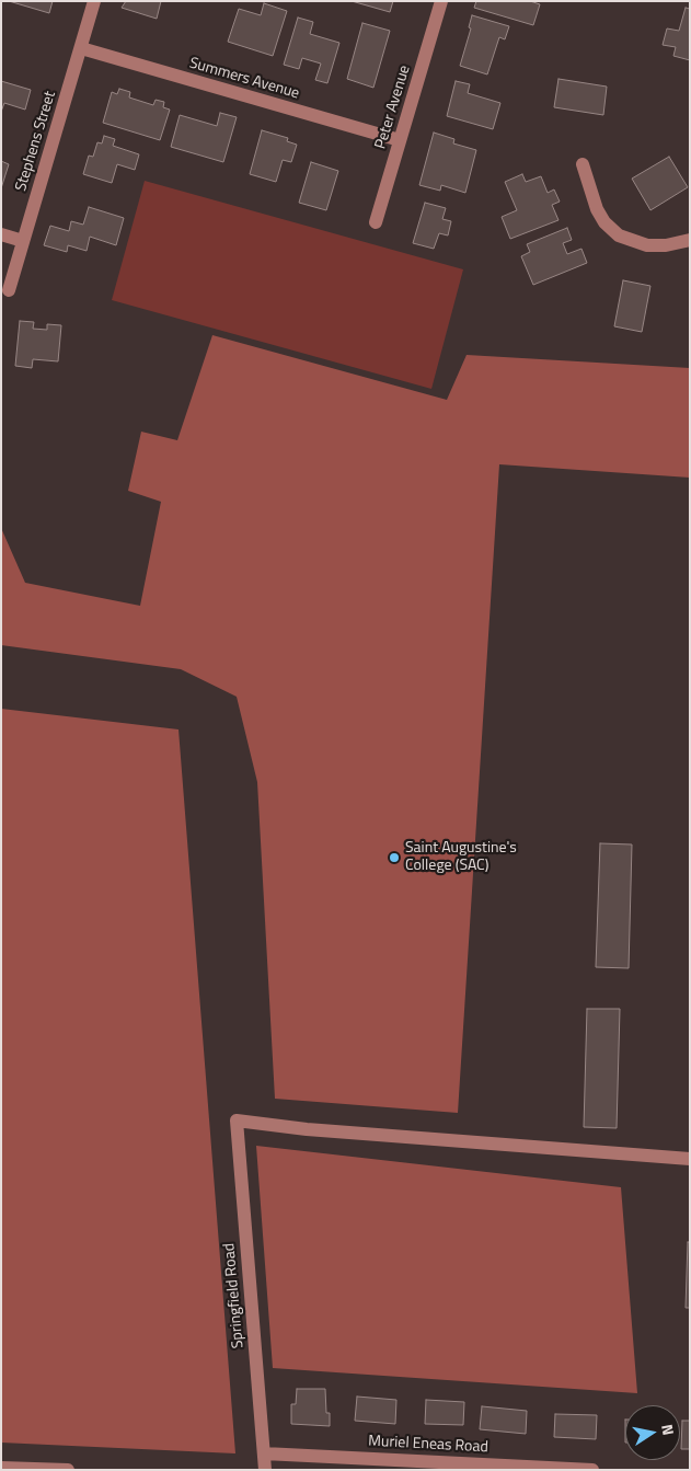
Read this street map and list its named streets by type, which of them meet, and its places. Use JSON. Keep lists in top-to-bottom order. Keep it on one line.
{"streets":{"street":["Summers Avenue","Peter Avenue","Stephens Street","Springfield Road","Muriel Eneas Road"]},"crossings":[["Summers Avenue","Peter Avenue"],["Summers Avenue","Stephens Street"],["Springfield Road","Muriel Eneas Road"]],"places":["Saint Augustine's College (SAC)"],"north":"right"}
